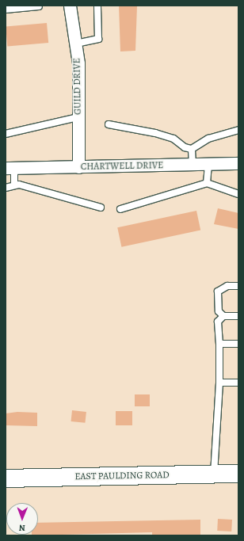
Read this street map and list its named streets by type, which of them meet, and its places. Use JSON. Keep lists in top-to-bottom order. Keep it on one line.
{"streets":{"main road":["EAST PAULDING ROAD"],"street":["GUILD DRIVE","CHARTWELL DRIVE"]},"crossings":[["GUILD DRIVE","CHARTWELL DRIVE"]],"north":"bottom"}
